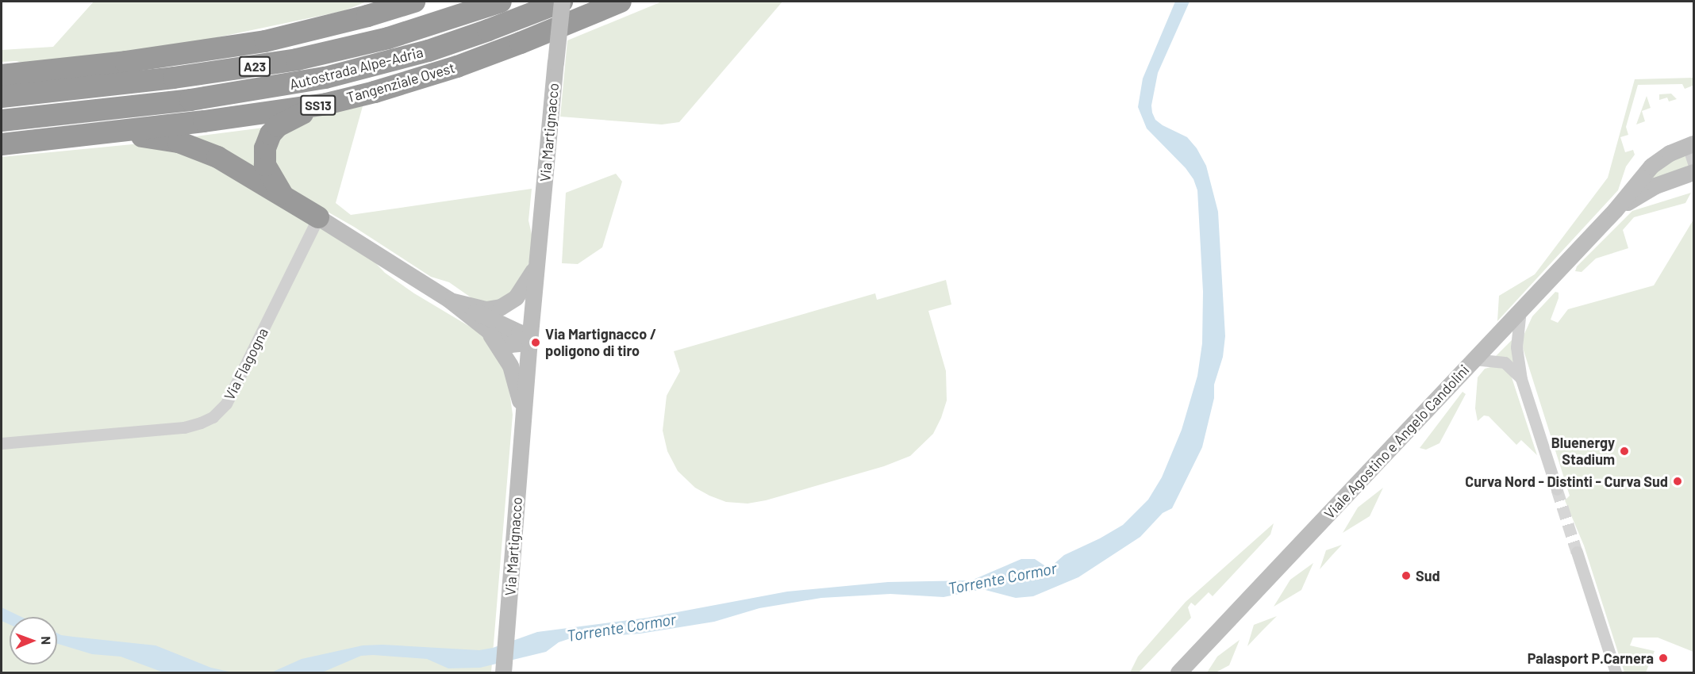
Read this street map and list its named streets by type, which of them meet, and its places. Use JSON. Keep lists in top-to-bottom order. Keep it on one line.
{"streets":{"highway":["A23","Autostrada Alpe-Adria","Tangenziale Ovest","SS13"],"main road":["Via Martignacco","Viale Agostino e Angelo Candolini"],"street":["Via Flagogna"]},"crossings":[["Autostrada Alpe-Adria","Via Martignacco"],["Via Martignacco","Via Flagogna"]],"water":["Torrente Cormor"],"places":["Via Martignacco / poligono di tiro","Bluenergy Stadium","Curva Nord - Distinti - Curva Sud","Sud","Palasport P.Carnera"],"north":"right"}
